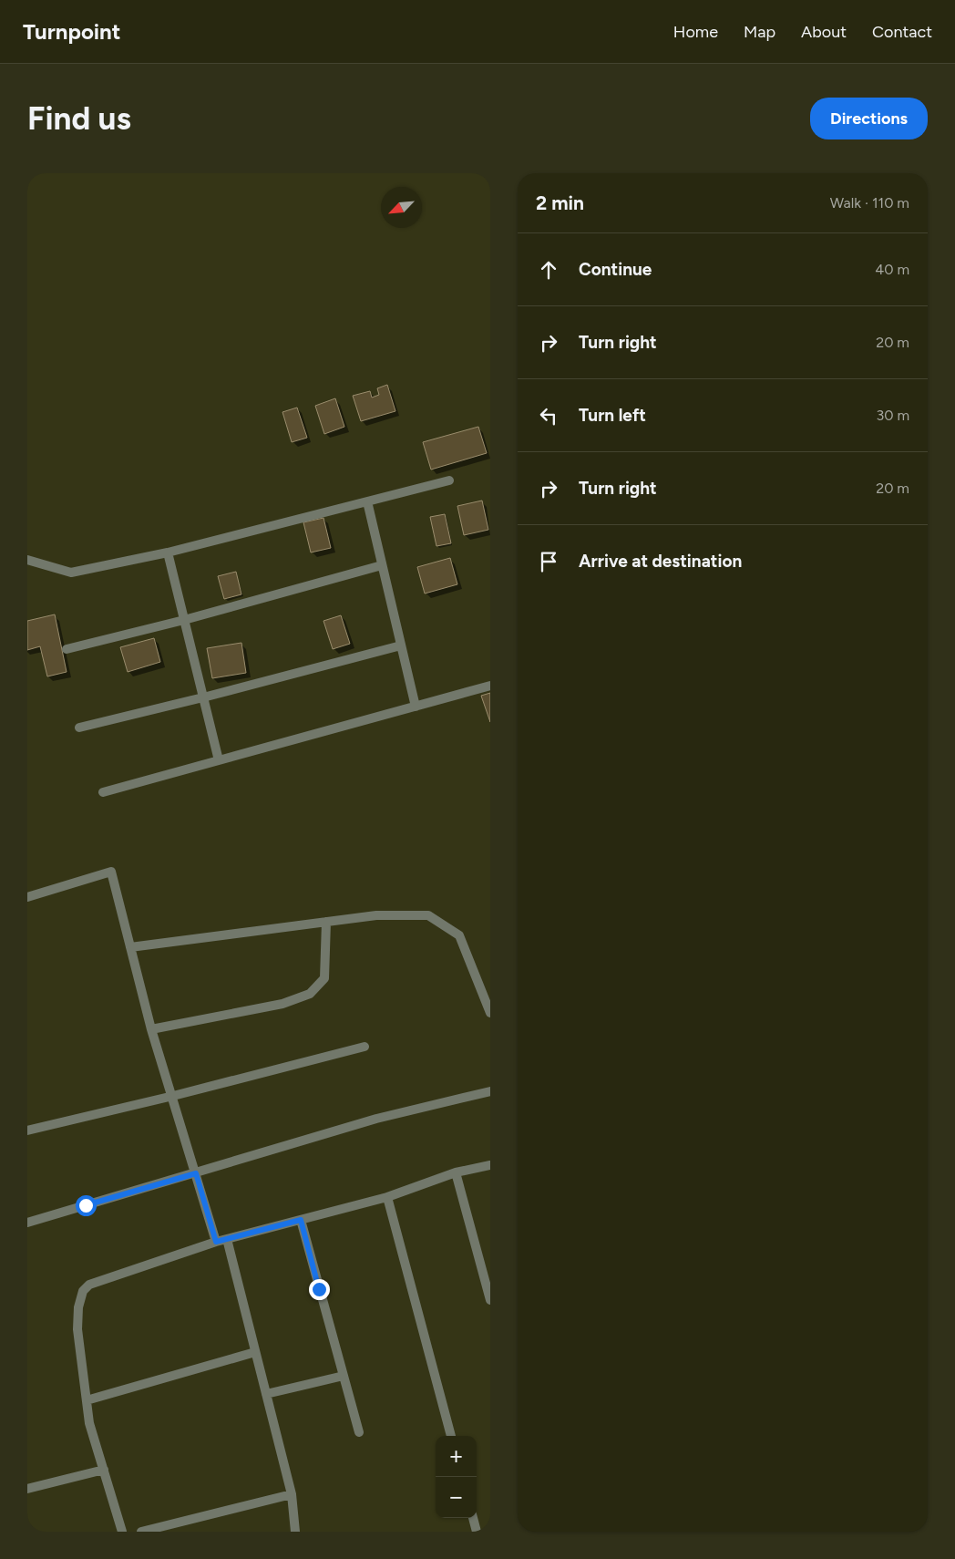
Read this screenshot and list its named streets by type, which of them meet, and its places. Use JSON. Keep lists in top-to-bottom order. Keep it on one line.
{"north":"bottom left","page":{"header":"Turnpoint","nav":["Home","Map","About","Contact"],"buttons":"Directions","title":"Find us","heading":["2 min","Walk · 110 m"],"list":[["Continue","40 m"],["Turn right","20 m"],["Turn left","30 m"],["Turn right","20 m"],"Arrive at destination"],"map_buttons":["+","−"]}}
